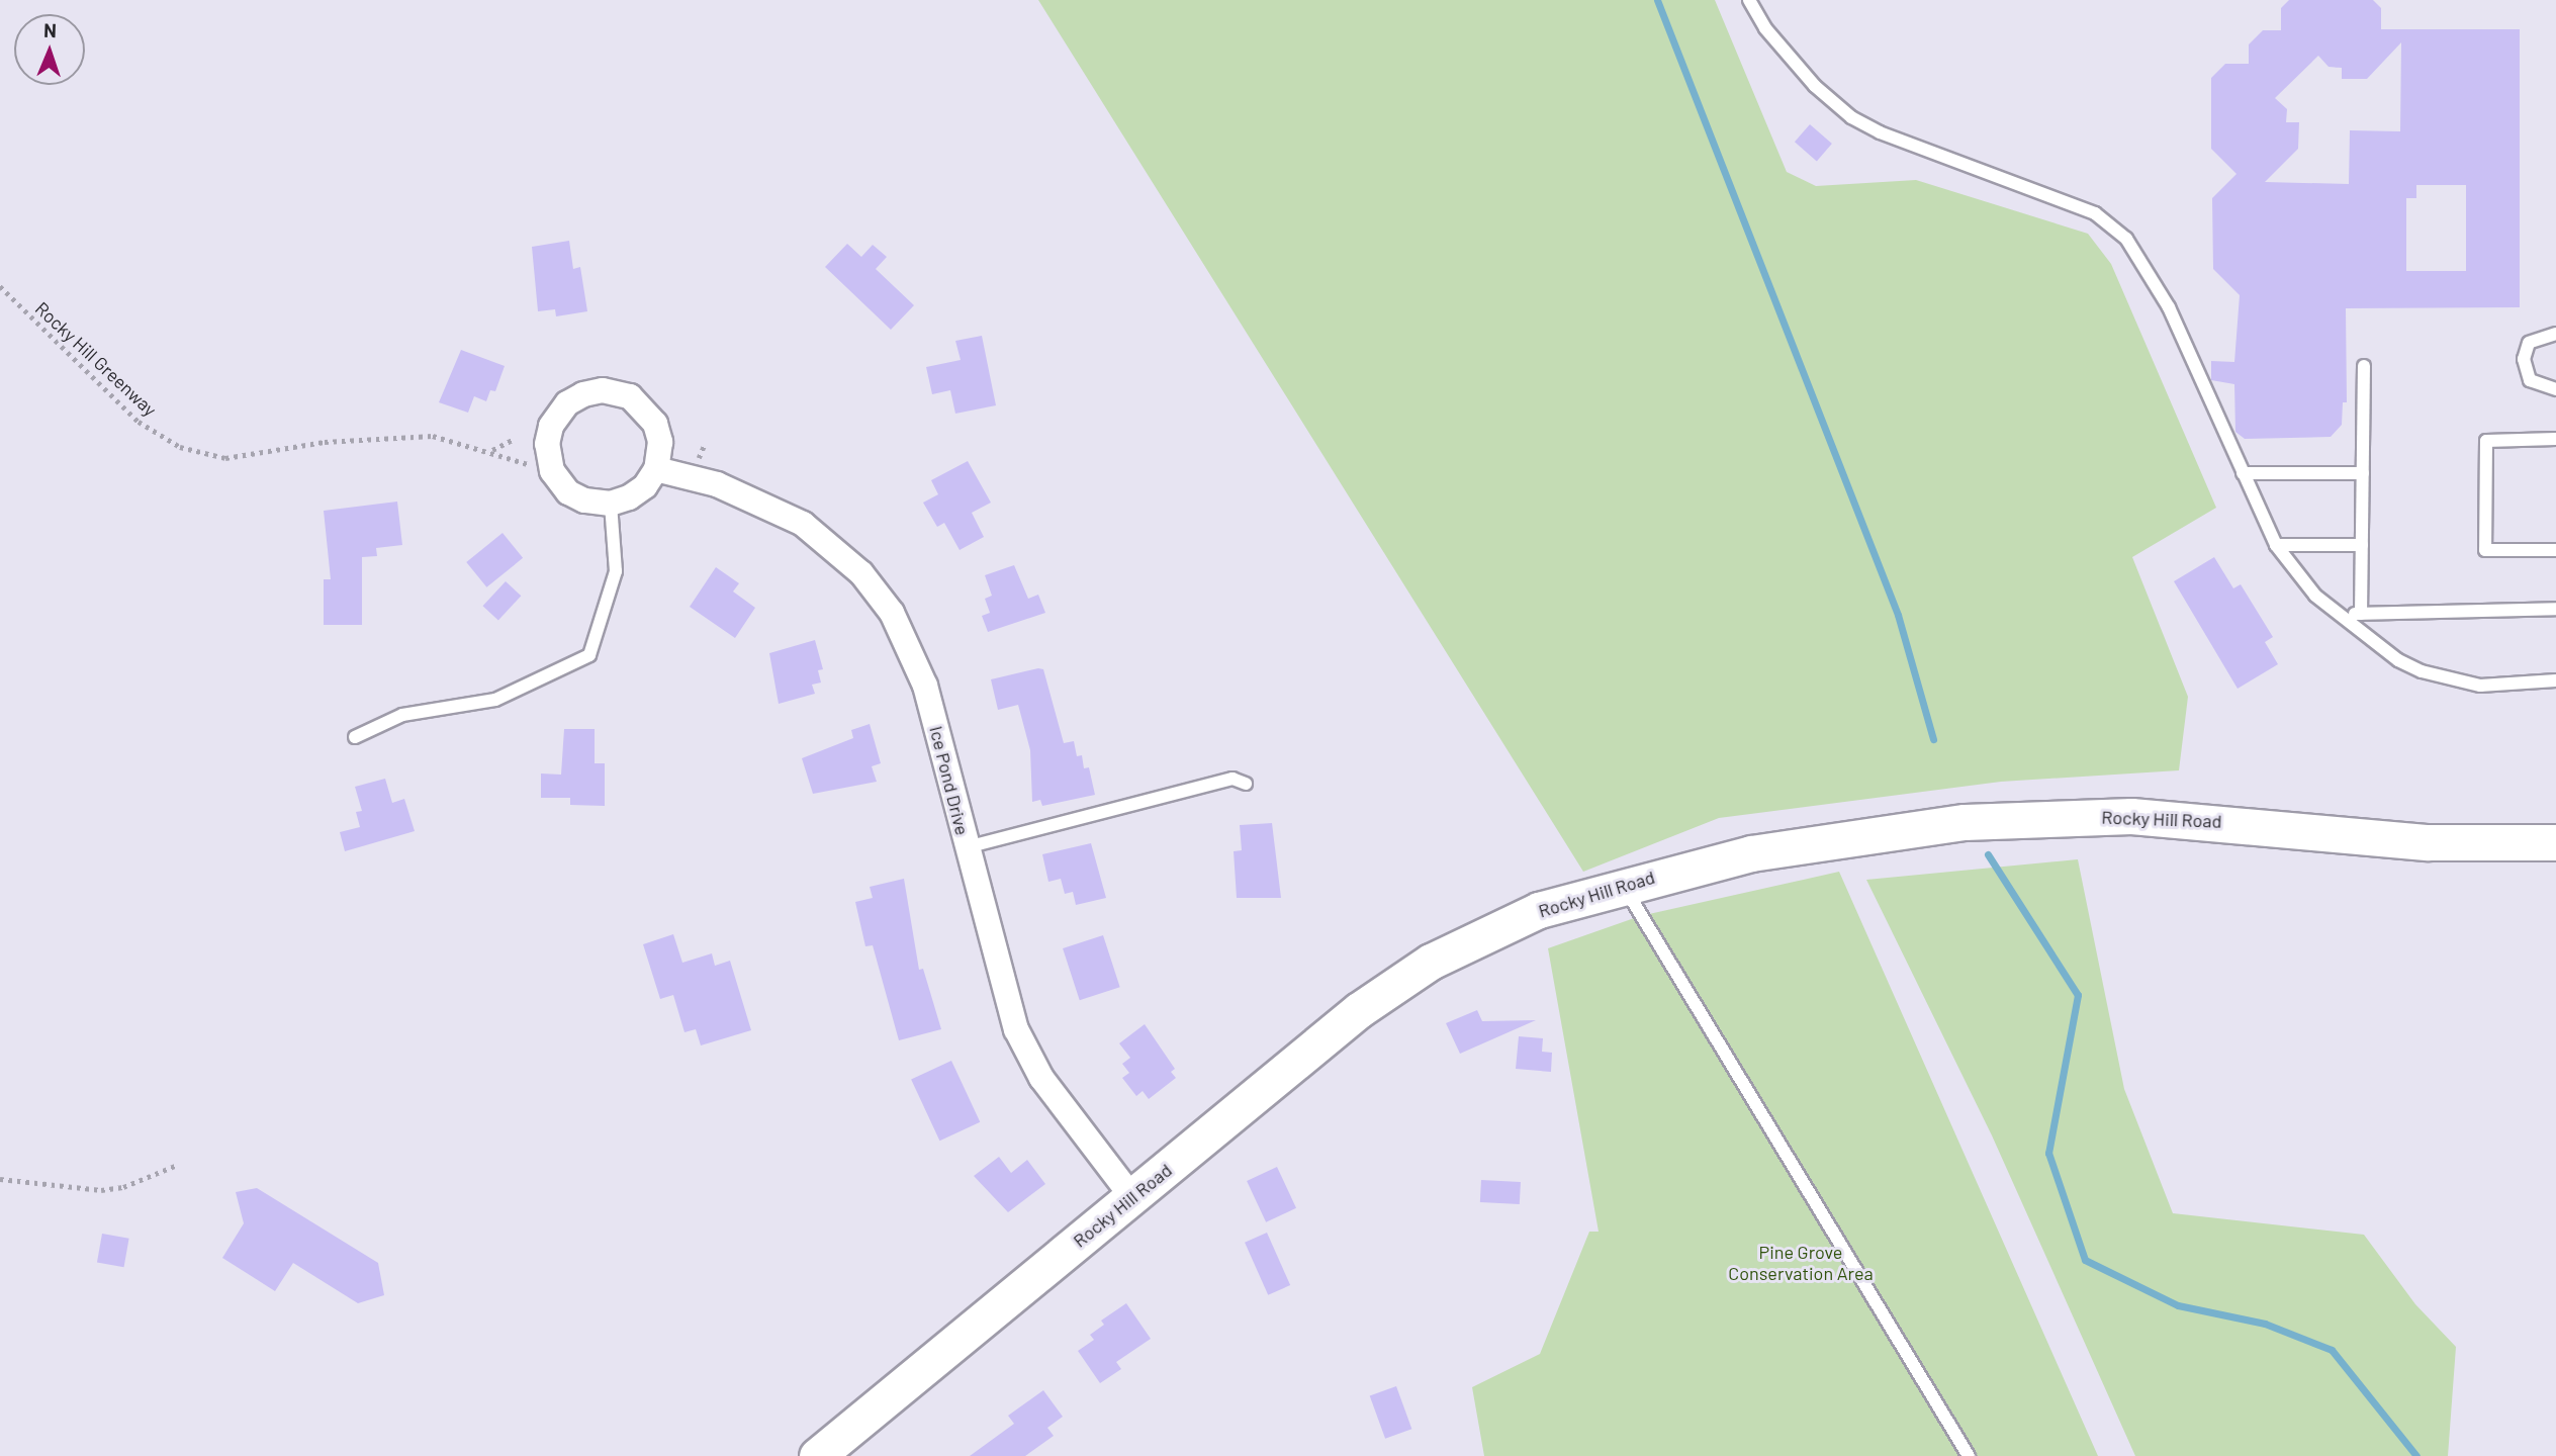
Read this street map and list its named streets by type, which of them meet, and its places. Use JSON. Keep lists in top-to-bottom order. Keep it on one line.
{"streets":{"main road":["Rocky Hill Road"],"street":["Ice Pond Drive"],"path":["Rocky Hill Greenway"]},"crossings":[["Rocky Hill Greenway","Ice Pond Drive"],["Ice Pond Drive","Rocky Hill Road"]],"parks":["Pine Grove Conservation Area"],"north":"top"}
